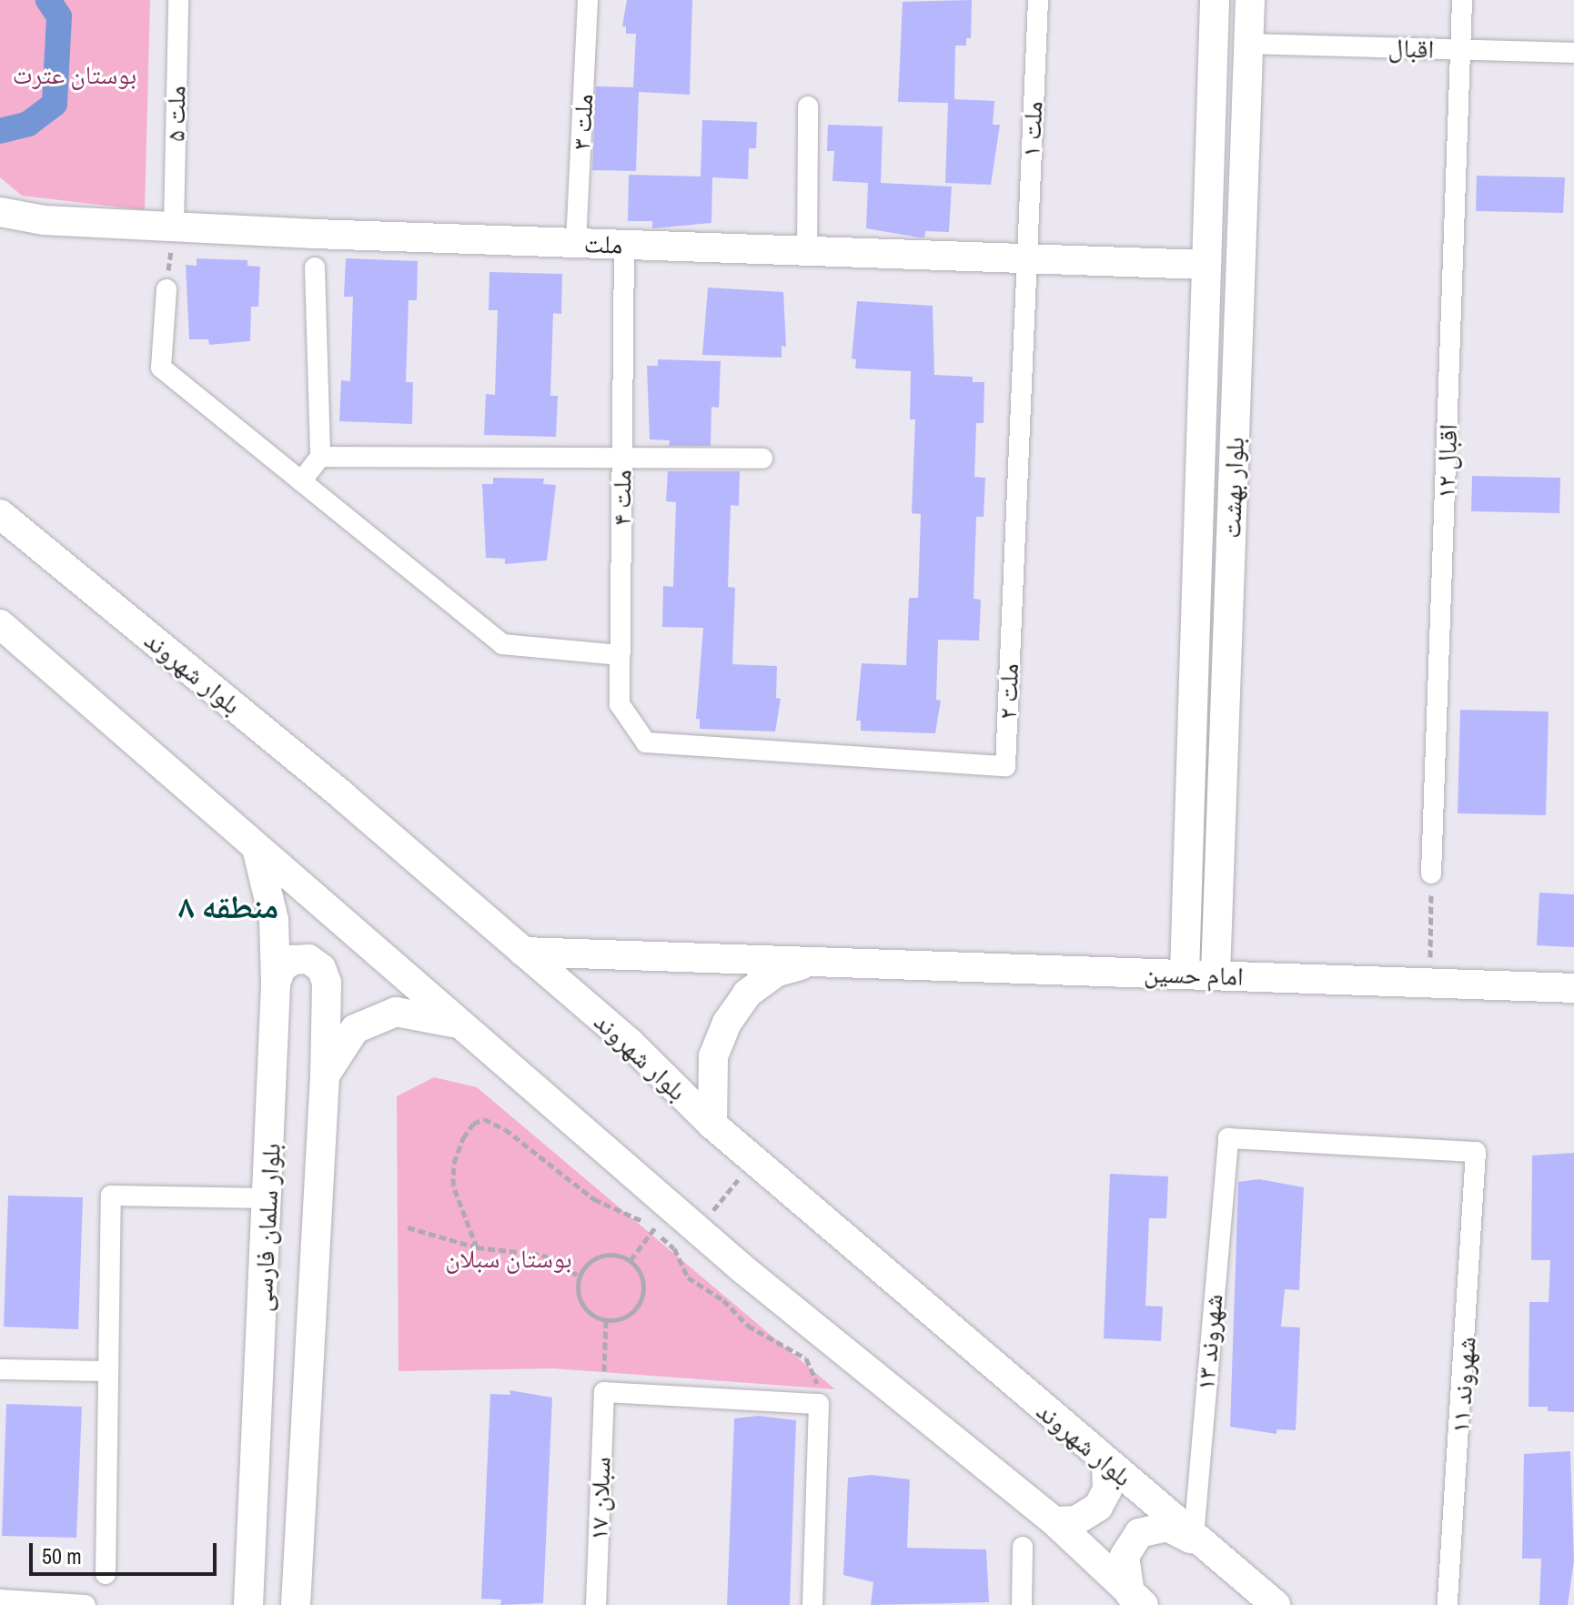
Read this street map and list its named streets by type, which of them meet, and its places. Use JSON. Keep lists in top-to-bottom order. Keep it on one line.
{"streets":{"main road":["ملت","بلوار بهشت","بلوار شهروند","امام حسین","بلوار سلمان فارسی"],"street":["اقبال","ملت ۵","ملت ۳","ملت ۱","اقبال ۱۲","ملت ۴","ملت ۲","شهروند ۱۳","شهروند ۱۱","سبلان ۱۷"]},"crossings":[["اقبال","اقبال ۱۲"],["اقبال","بلوار بهشت"],["ملت ۵","ملت"],["ملت ۳","ملت"],["ملت ۱","ملت"],["ملت ۱","ملت ۲"],["ملت","بلوار بهشت"],["ملت","ملت ۴"],["ملت","ملت ۲"],["بلوار بهشت","امام حسین"],["ملت ۴","ملت ۲"],["بلوار شهروند","شهروند ۱۳"],["شهروند ۱۳","شهروند ۱۱"]],"districts":["منطقه ۸"],"parks":["بوستان عترت","بوستان سبلان"],"scale_bar":"50 m"}
